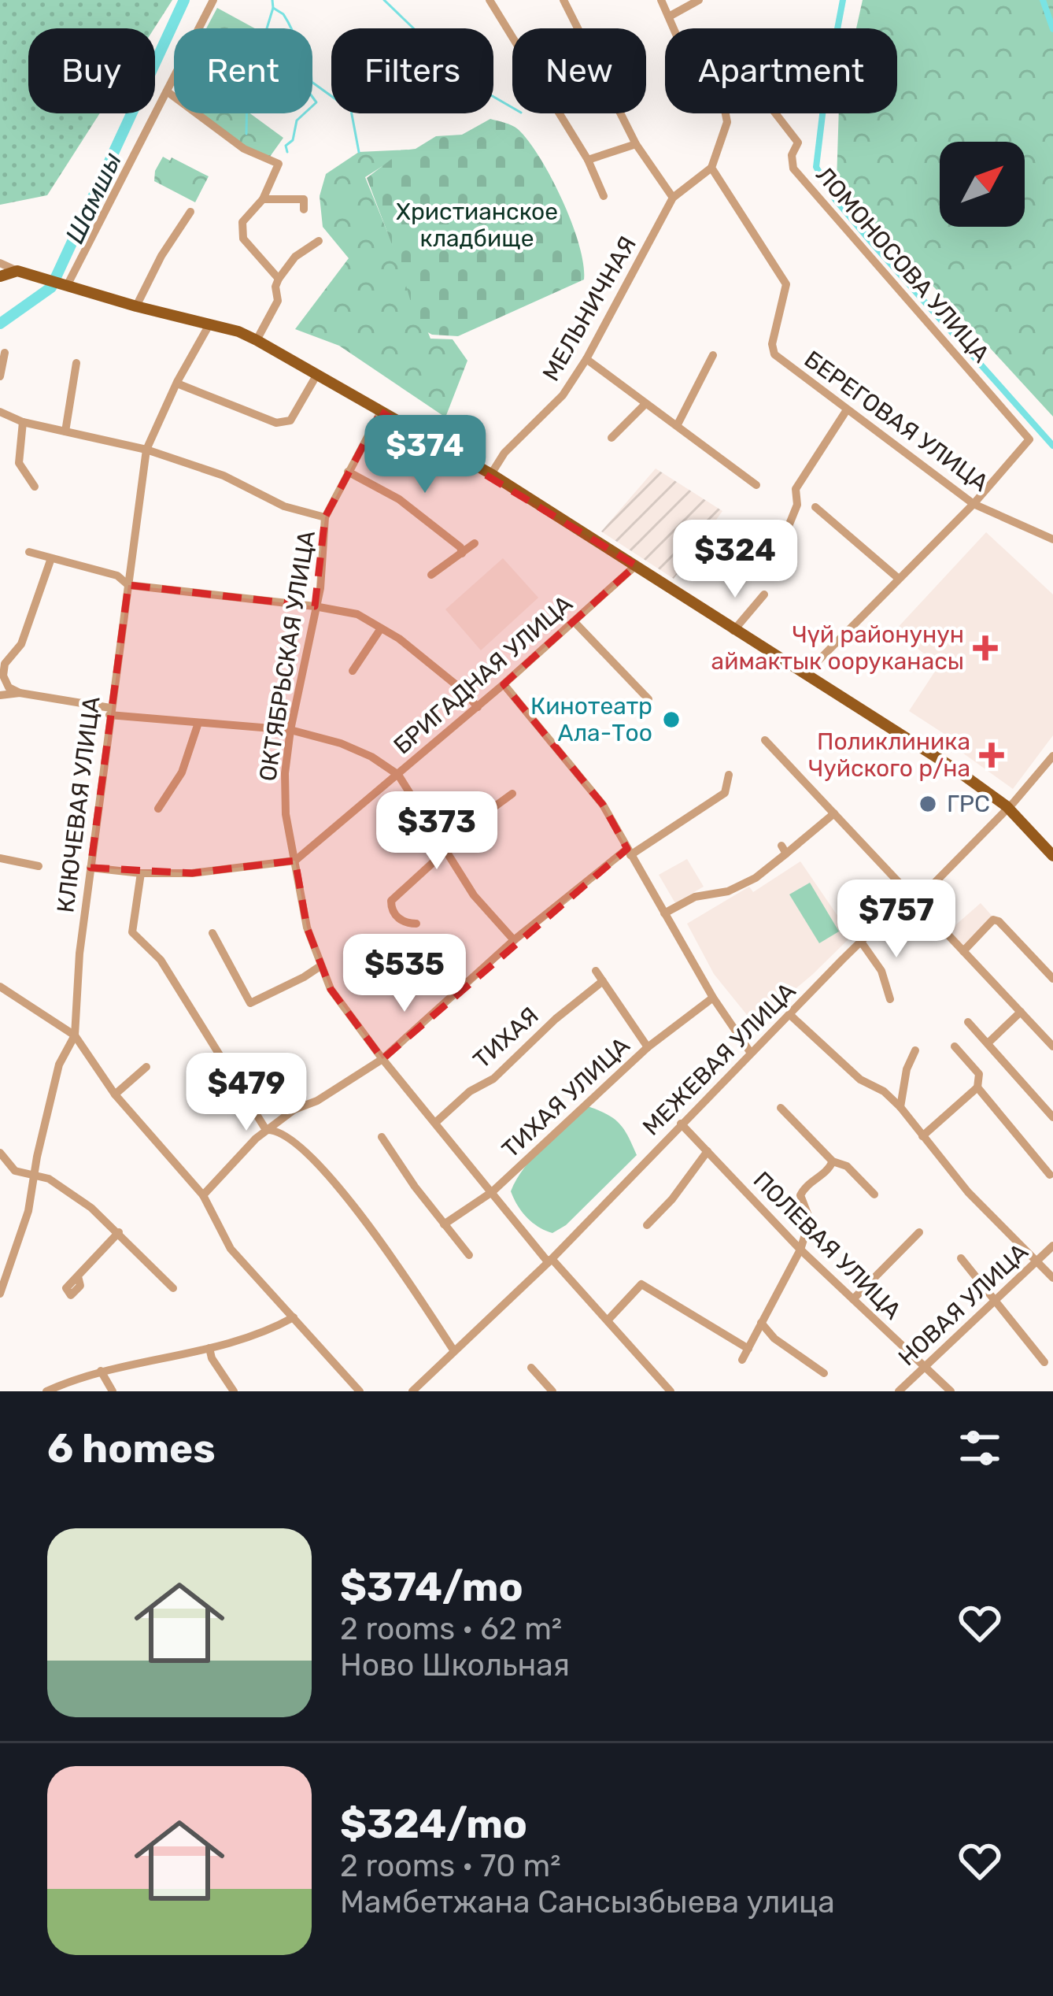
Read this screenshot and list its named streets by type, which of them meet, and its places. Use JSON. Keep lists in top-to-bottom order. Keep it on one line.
{"streets":{"street":["ЛОМОНОСОВА УЛИЦА","МЕЛЬНИЧНАЯ","БЕРЕГОВАЯ УЛИЦА","ОКТЯБРЬСКАЯ УЛИЦА","БРИГАДНАЯ УЛИЦА","КЛЮЧЕВАЯ УЛИЦА","ТИХАЯ","МЕЖЕВАЯ УЛИЦА","ТИХАЯ УЛИЦА","ПОЛЕВАЯ УЛИЦА","НОВАЯ УЛИЦА"]},"crossings":[["ЛОМОНОСОВА УЛИЦА","БЕРЕГОВАЯ УЛИЦА"],["МЕЛЬНИЧНАЯ","БЕРЕГОВАЯ УЛИЦА"],["ОКТЯБРЬСКАЯ УЛИЦА","БРИГАДНАЯ УЛИЦА"],["ОКТЯБРЬСКАЯ УЛИЦА","ТИХАЯ"],["ОКТЯБРЬСКАЯ УЛИЦА","МЕЖЕВАЯ УЛИЦА"],["ОКТЯБРЬСКАЯ УЛИЦА","ТИХАЯ УЛИЦА"],["МЕЖЕВАЯ УЛИЦА","ПОЛЕВАЯ УЛИЦА"],["ПОЛЕВАЯ УЛИЦА","НОВАЯ УЛИЦА"]],"water":["Шамшы"],"parks":["Христианское кладбище"],"places":{"health":["Чүй районунун аймактык ооруканасы","Поликлиника Чуйского р/на"],"other":["Кинотеатр Ала-Тоо","ГРС"]},"north":"top right","page":{"chip":["Buy","Rent","Filters","New","Apartment"],"price":["$374","$324","$373","$757","$535","$479"],"heading":"6 homes","list":[{"name":"$374/mo","note":"2 rooms · 62 m² · Ново Школьная"},{"name":"$324/mo","note":"2 rooms · 70 m² · Мамбетжана Сансызбыева улица"}]}}
